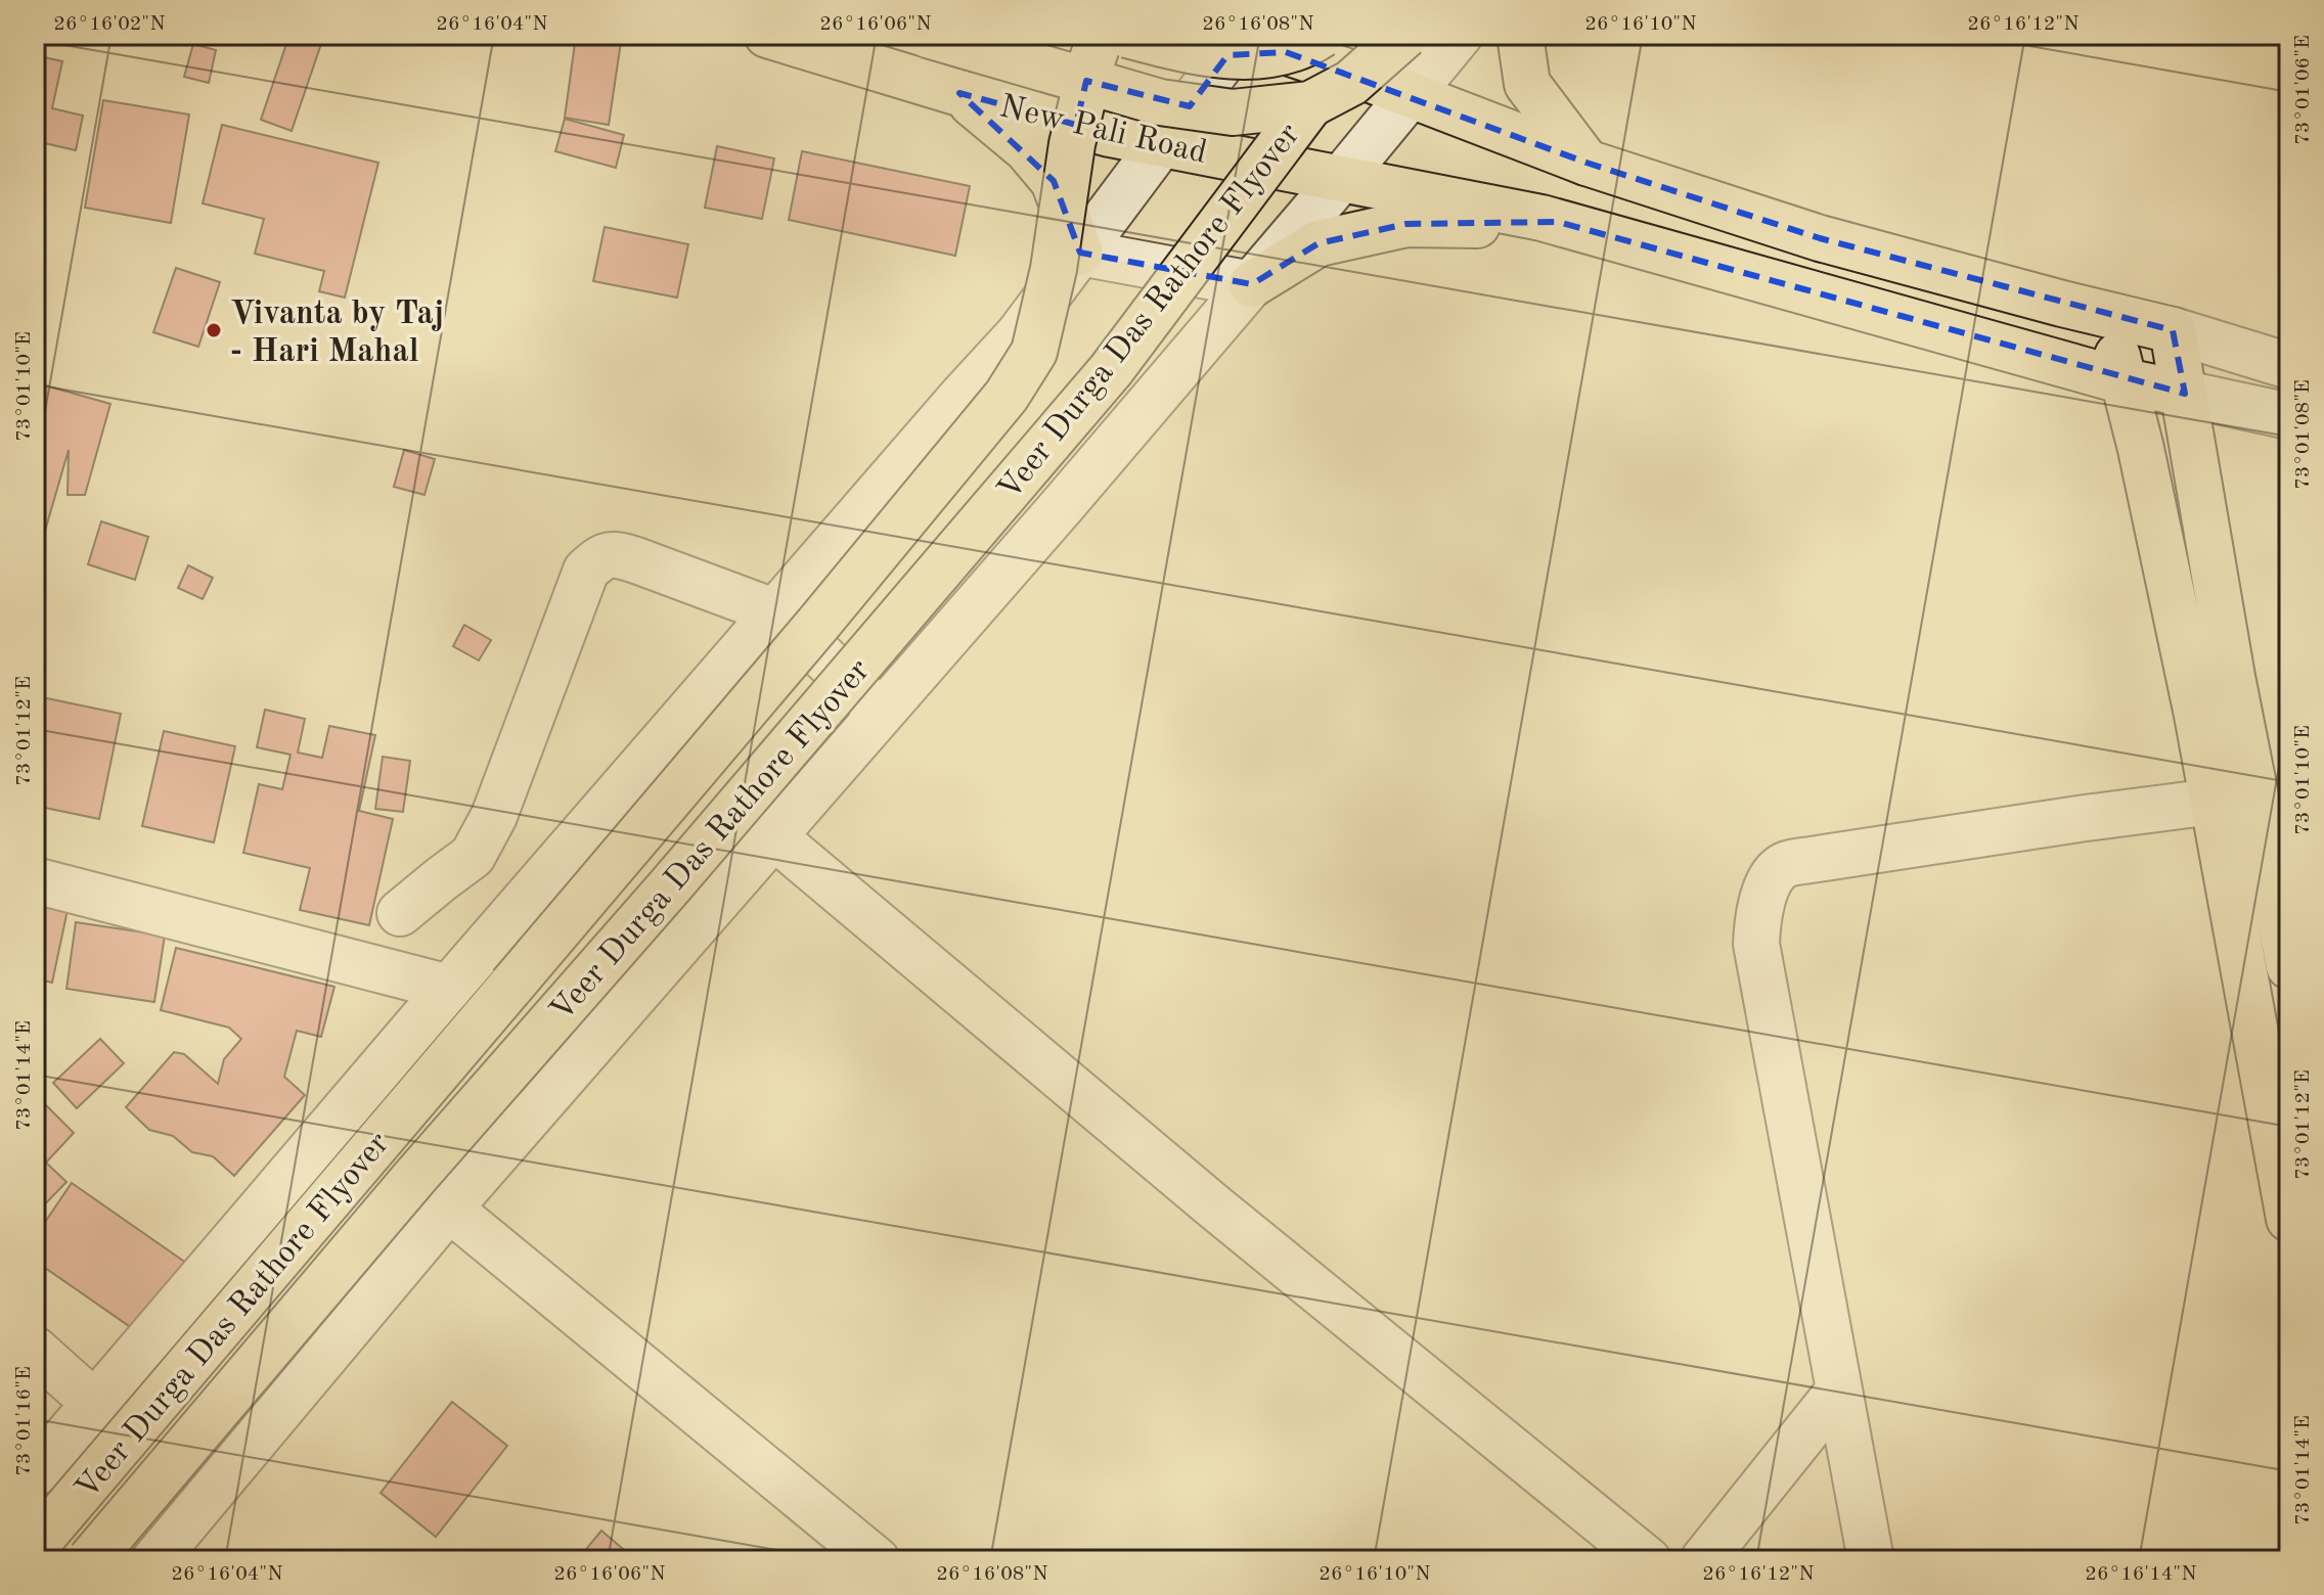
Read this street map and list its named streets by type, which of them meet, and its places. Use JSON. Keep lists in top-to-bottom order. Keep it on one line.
{"streets":{"main road":["New Pali Road","Veer Durga Das Rathore Flyover"]},"places":["Vivanta by Taj - Hari Mahal"],"coordinates":["26°16'02\"N","26°16'04\"N","26°16'06\"N","26°16'08\"N","26°16'10\"N","26°16'12\"N","73°01'06\"E","73°01'10\"E","73°01'08\"E","73°01'12\"E","73°01'14\"E","73°01'16\"E","26°16'14\"N"]}
